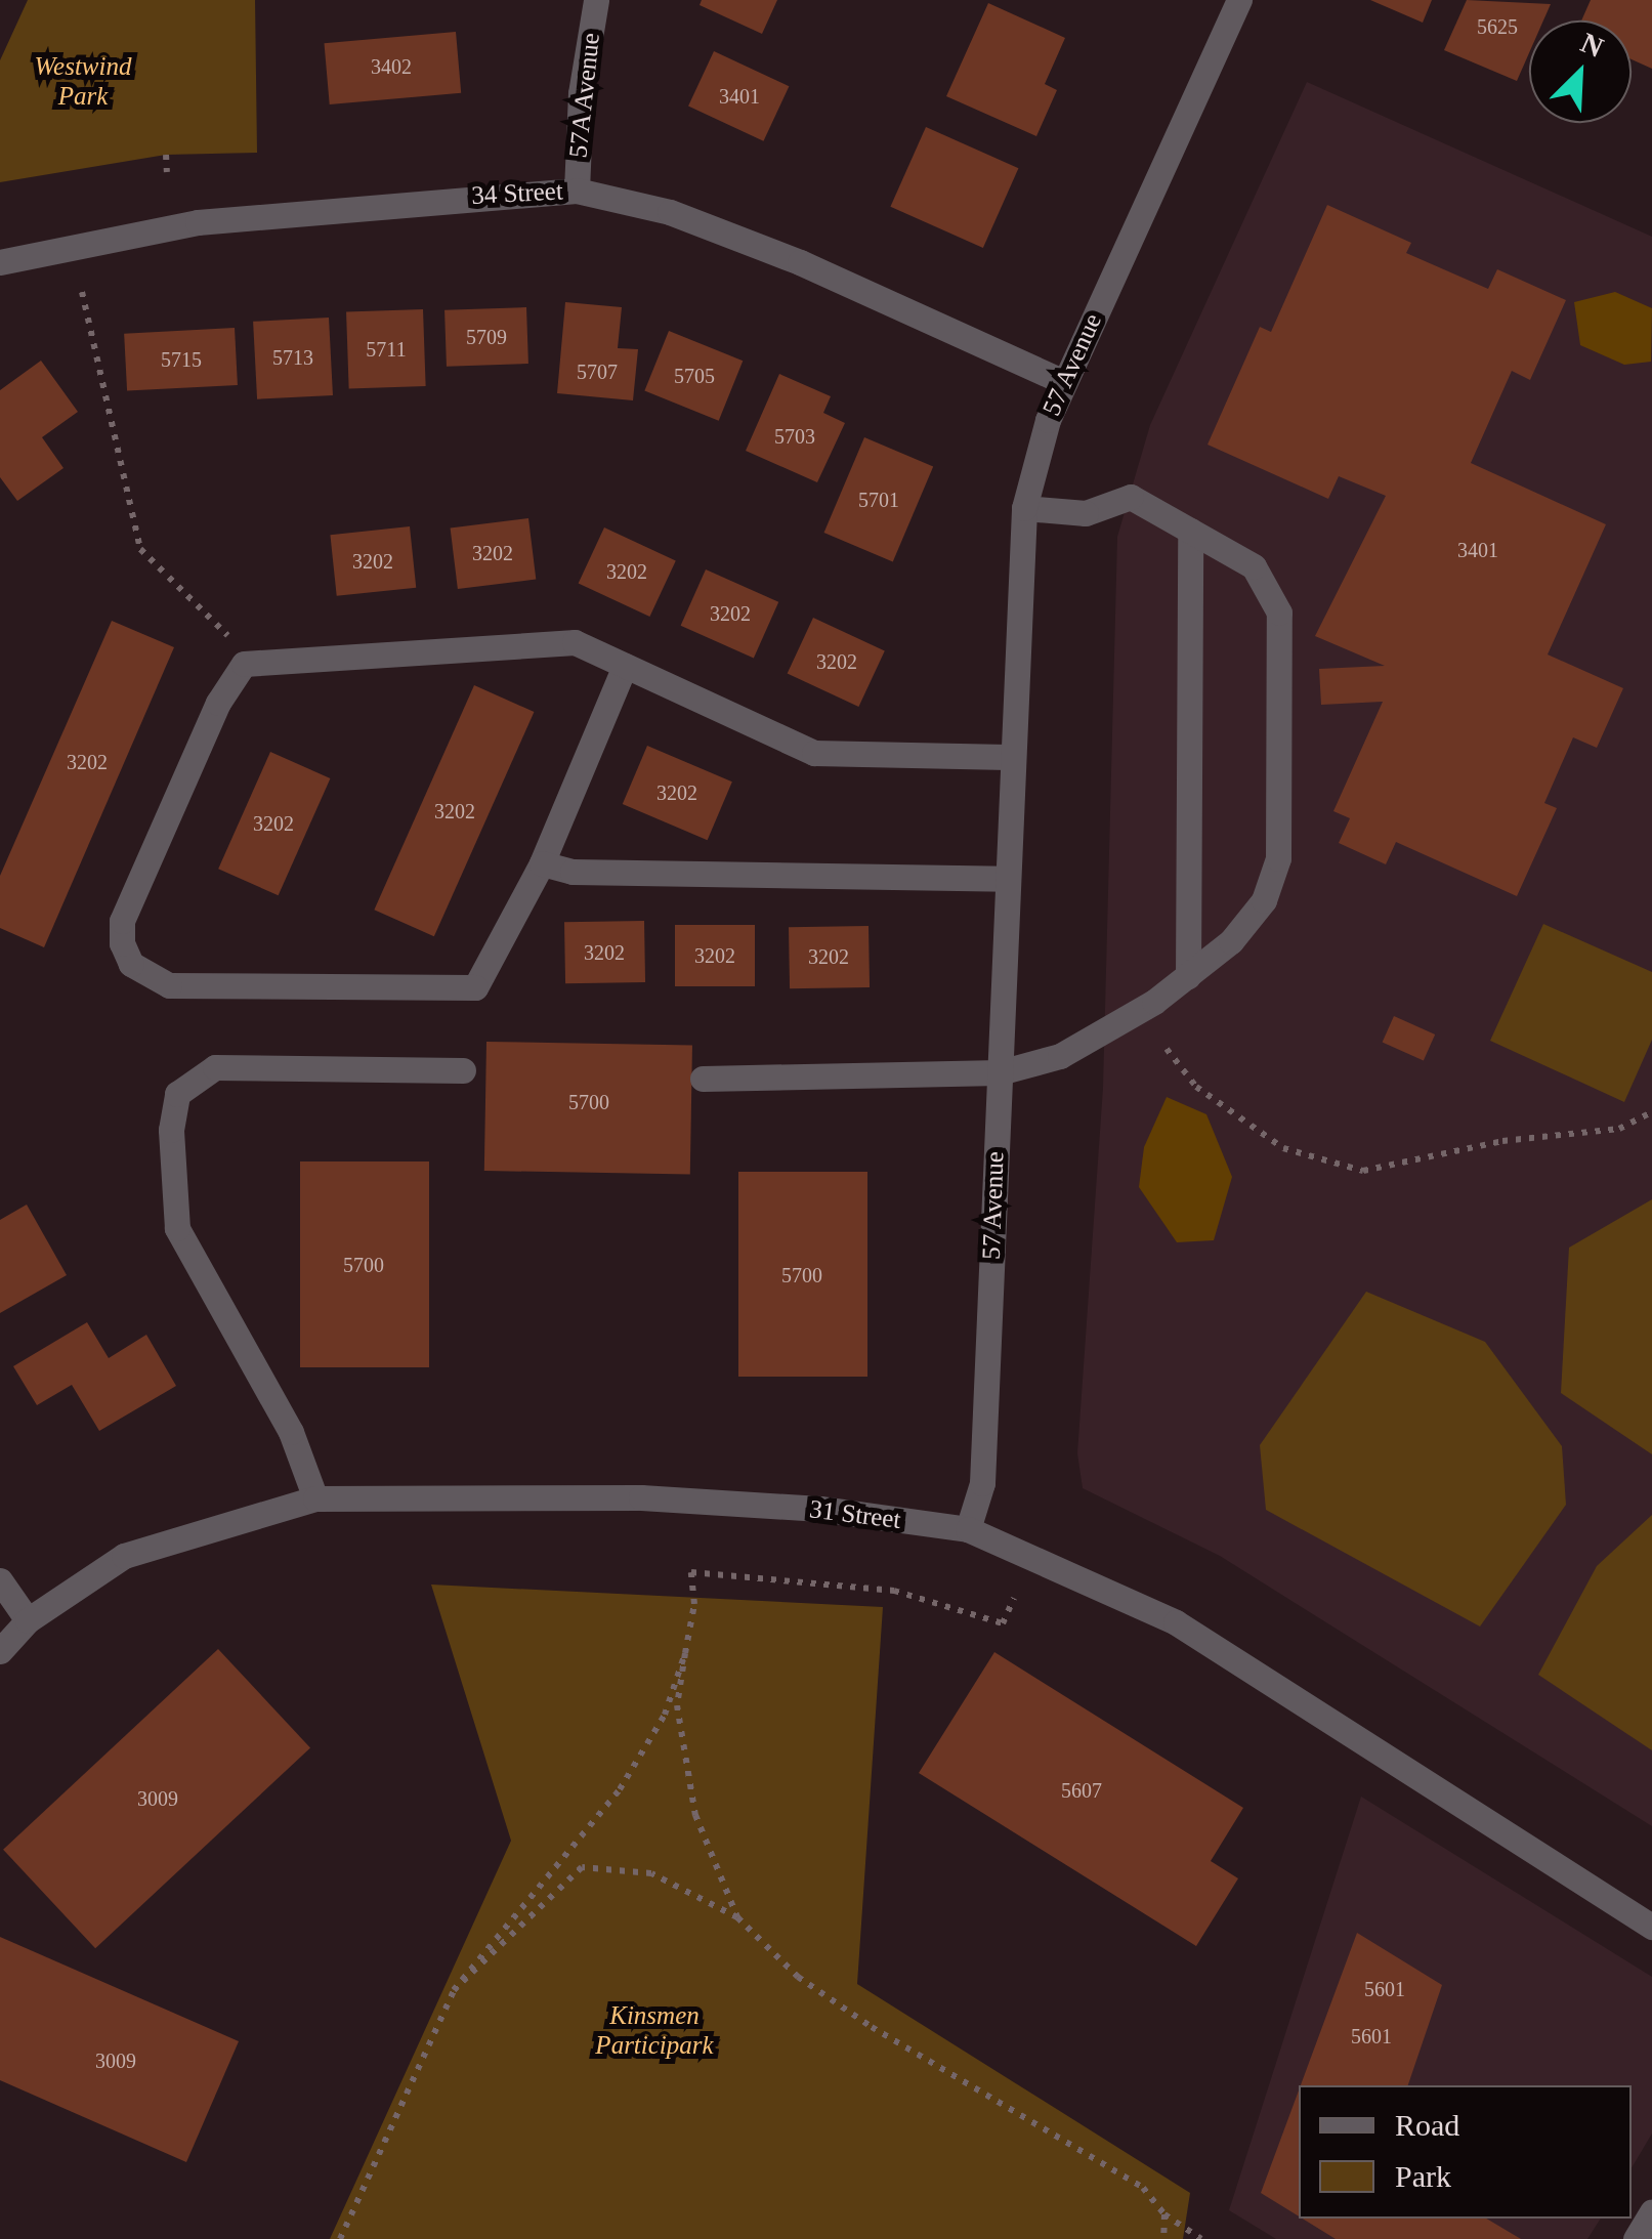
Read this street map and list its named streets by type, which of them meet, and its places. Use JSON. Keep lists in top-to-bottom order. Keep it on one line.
{"streets":{"street":["57A Avenue","34 Street","57 Avenue","31 Street"]},"crossings":[["57A Avenue","34 Street"],["34 Street","57 Avenue"],["57 Avenue","31 Street"]],"parks":["Westwind Park","Kinsmen Participark"],"house_numbers":["5625","3402","3401","5709","5711","5713","5715","5707","5705","5703","5701","3401","3202","3202","3202","3202","3202","3202","3202","3202","3202","3202","3202","3202","5700","5700","5700","5607","3009","5601","5601","3009"],"legend":["Road","Park"],"north":"top right"}
